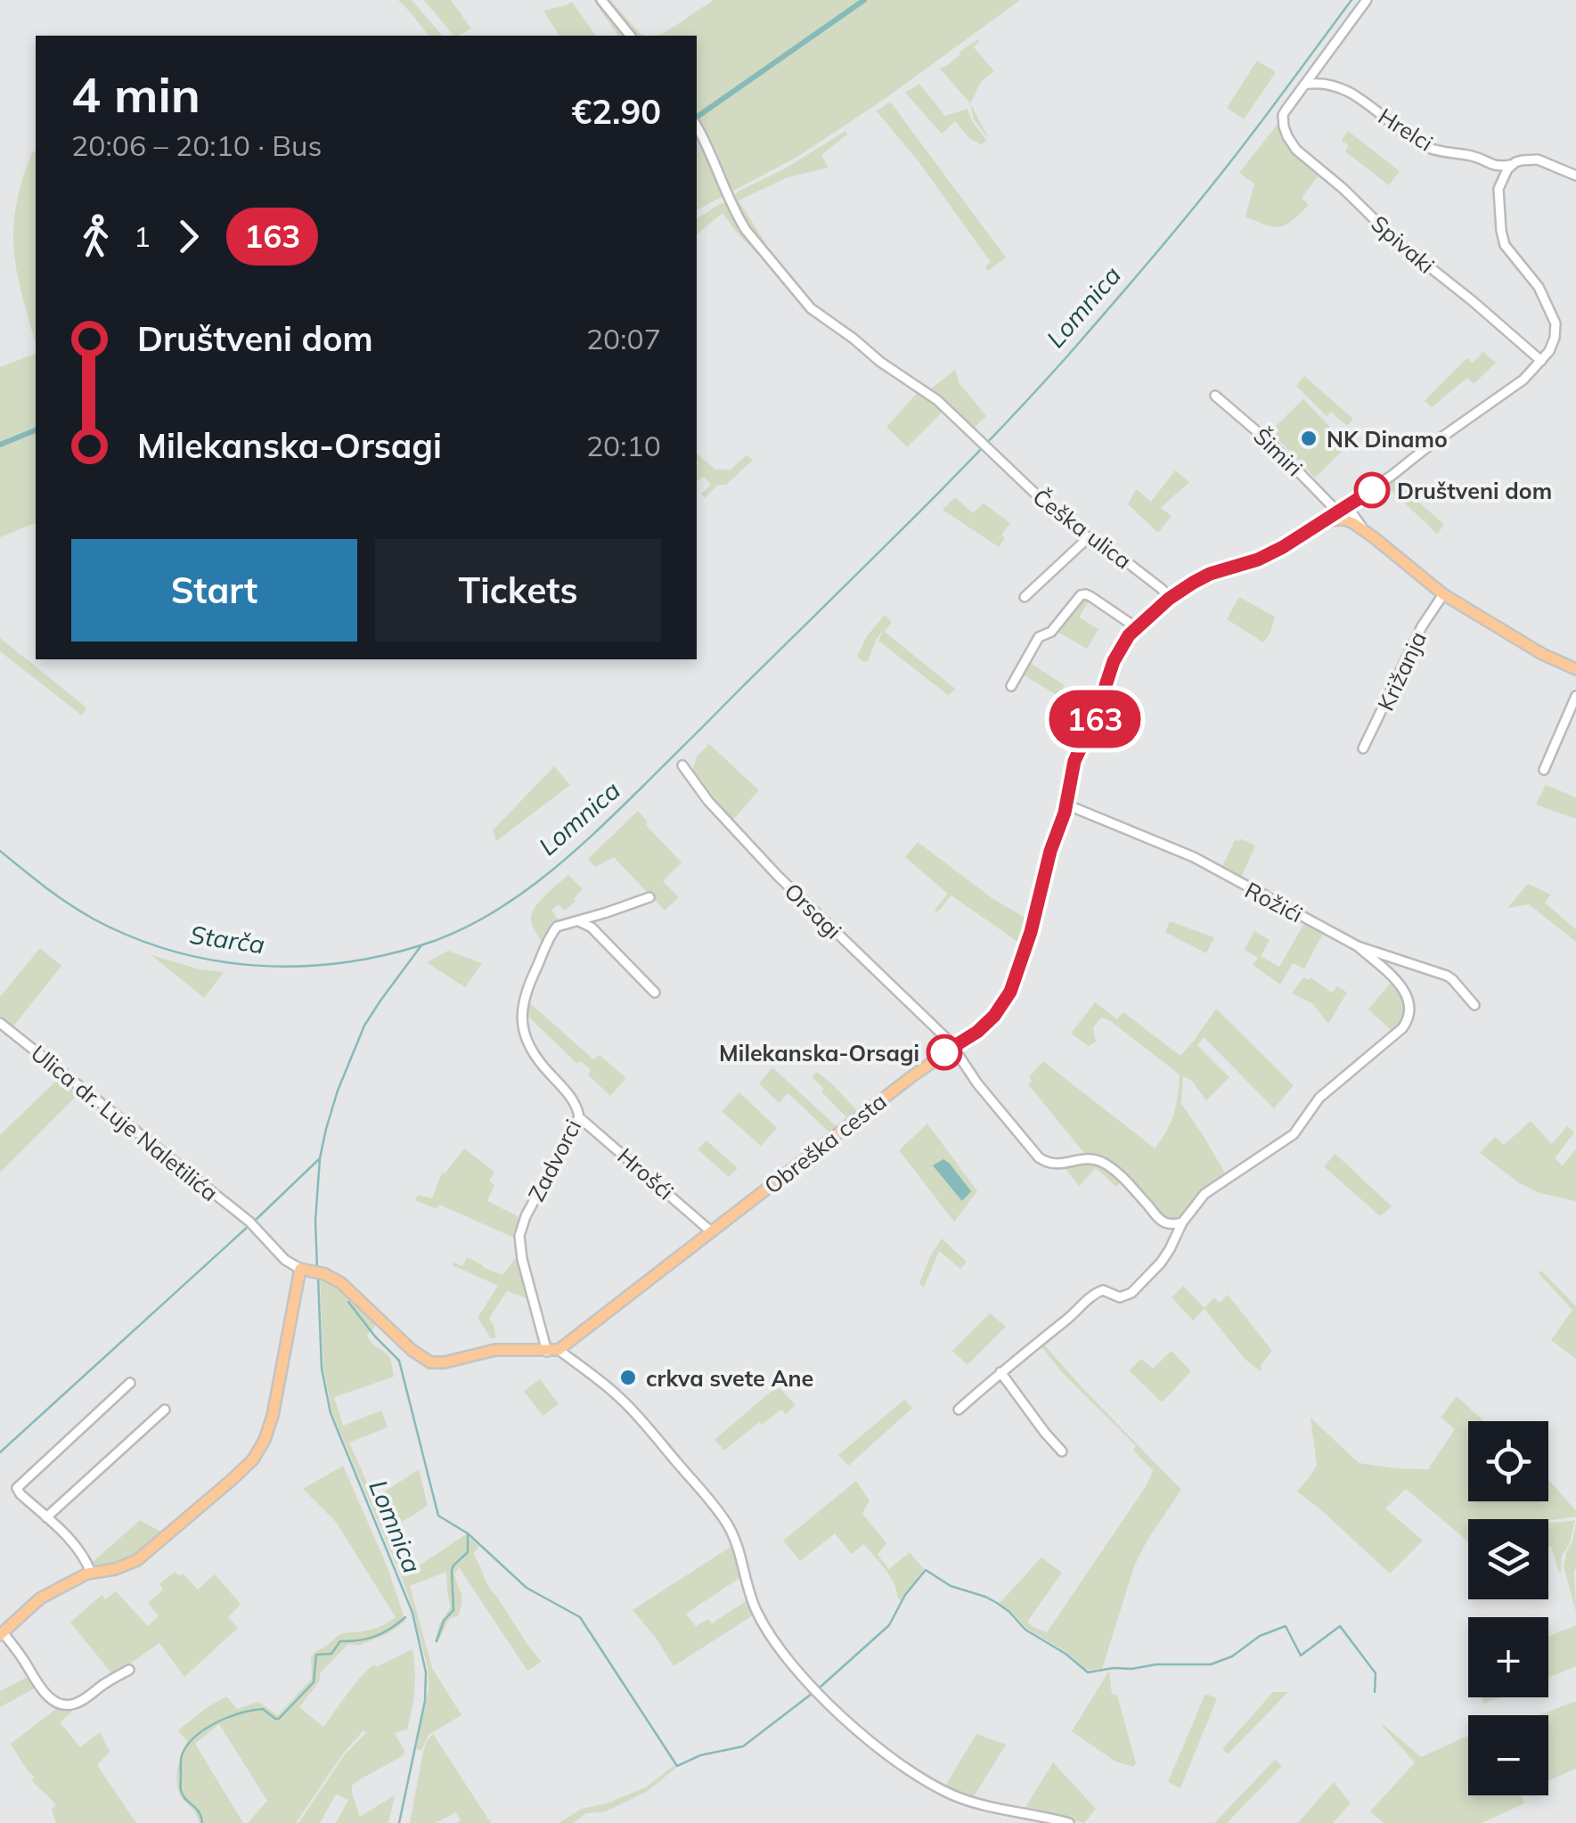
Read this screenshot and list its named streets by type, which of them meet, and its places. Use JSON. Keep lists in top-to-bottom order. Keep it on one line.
{"streets":{"main road":["Obreška cesta"],"street":["Hrelci","Spivaki","Šimiri","Češka ulica","Križanja","Rožići","Orsagi","Ulica dr. Luje Naletilića","Zadvorci","Hrošći"]},"crossings":[["Hrelci","Spivaki"],["Spivaki","Obreška cesta"],["Šimiri","Obreška cesta"],["Češka ulica","Obreška cesta"],["Rožići","Obreška cesta"],["Orsagi","Obreška cesta"],["Obreška cesta","Zadvorci"],["Obreška cesta","Hrošći"],["Zadvorci","Hrošći"]],"water":["Lomnica","Starča"],"places":["NK Dinamo","Društveni dom","Milekanska-Orsagi","crkva svete Ane"],"lines":["bus line 163"],"page":{"on_map":"163","heading":["4 min","20:06 – 20:10 · Bus","€2.90"],"legs":["1","163"],"list":[{"name":"Društveni dom","value":"20:07"},{"name":"Milekanska-Orsagi","value":"20:10"}],"buttons":["Start","Tickets"],"map_buttons":["+","−"]}}
